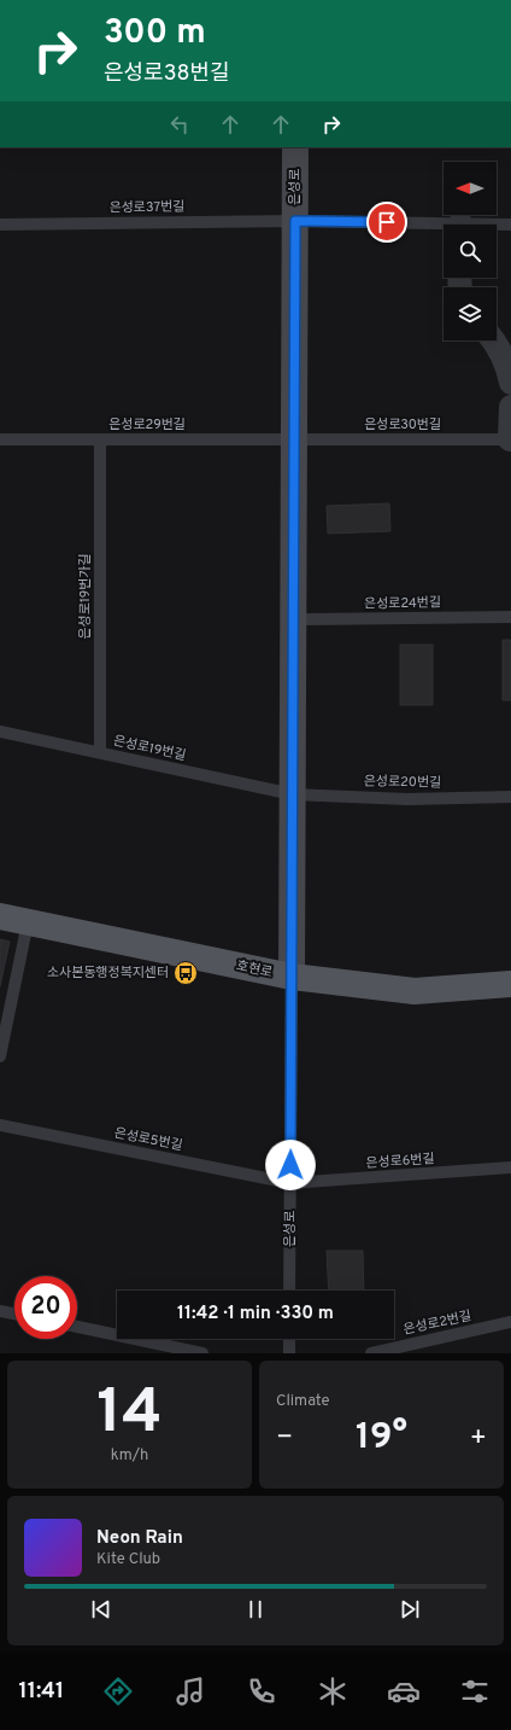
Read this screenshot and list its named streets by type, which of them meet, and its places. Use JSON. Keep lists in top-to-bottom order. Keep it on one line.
{"streets":{"main road":["호현로"],"street":["은성로"],"lane":["은성로37번길","은성로29번길","은성로30번길","은성로19번가길","은성로24번길","은성로19번길","은성로20번길","은성로5번길","은성로6번길","은성로2번길"]},"crossings":[["은성로","은성로37번길"],["은성로","은성로29번길"],["은성로","은성로30번길"],["은성로","은성로24번길"],["은성로","은성로19번길"],["은성로","은성로20번길"],["은성로","호현로"],["은성로","은성로5번길"],["은성로","은성로6번길"],["은성로29번길","은성로30번길"],["은성로29번길","은성로19번가길"],["은성로19번가길","은성로19번길"],["은성로19번길","은성로20번길"],["은성로5번길","은성로6번길"]],"places":{"bus stop":["소사본동행정복지센터"]},"north":"left","page":{"turn":["300 m","은성로38번길"],"limit":"20","trip":"11:42 · 1 min · 330 m","tile":[["14","km/h"],"Climate"],"heat":["−","19°","+"],"song":["Neon Rain","Kite Club"],"tabs":"11:41"}}
